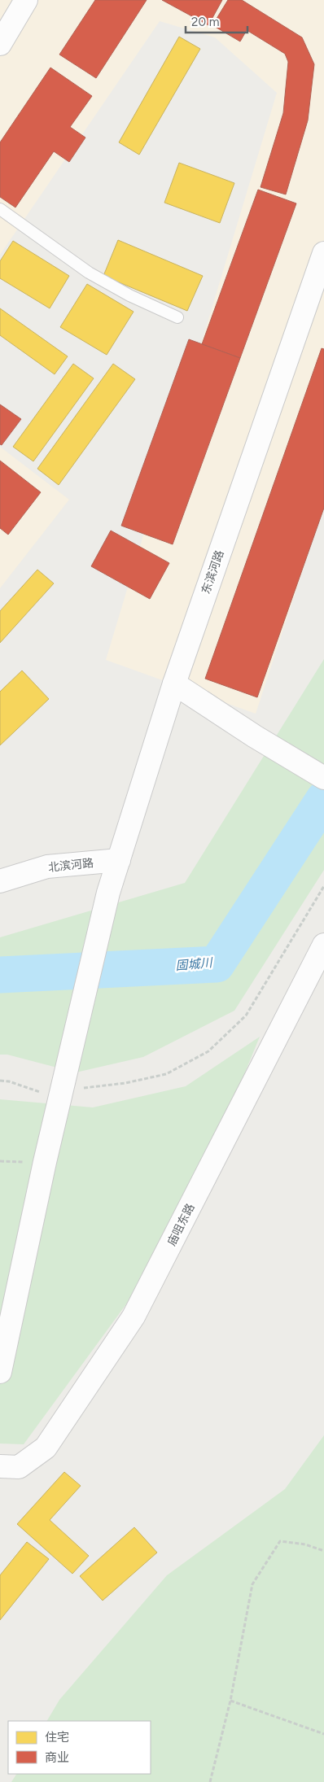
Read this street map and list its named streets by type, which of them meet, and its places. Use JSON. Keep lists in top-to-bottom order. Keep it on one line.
{"streets":{"main road":["东滨河路","北滨河路","庙咀东路"]},"crossings":[["东滨河路","北滨河路"]],"water":["固城川"],"legend":["住宅","商业"],"scale_bar":"20 m"}
